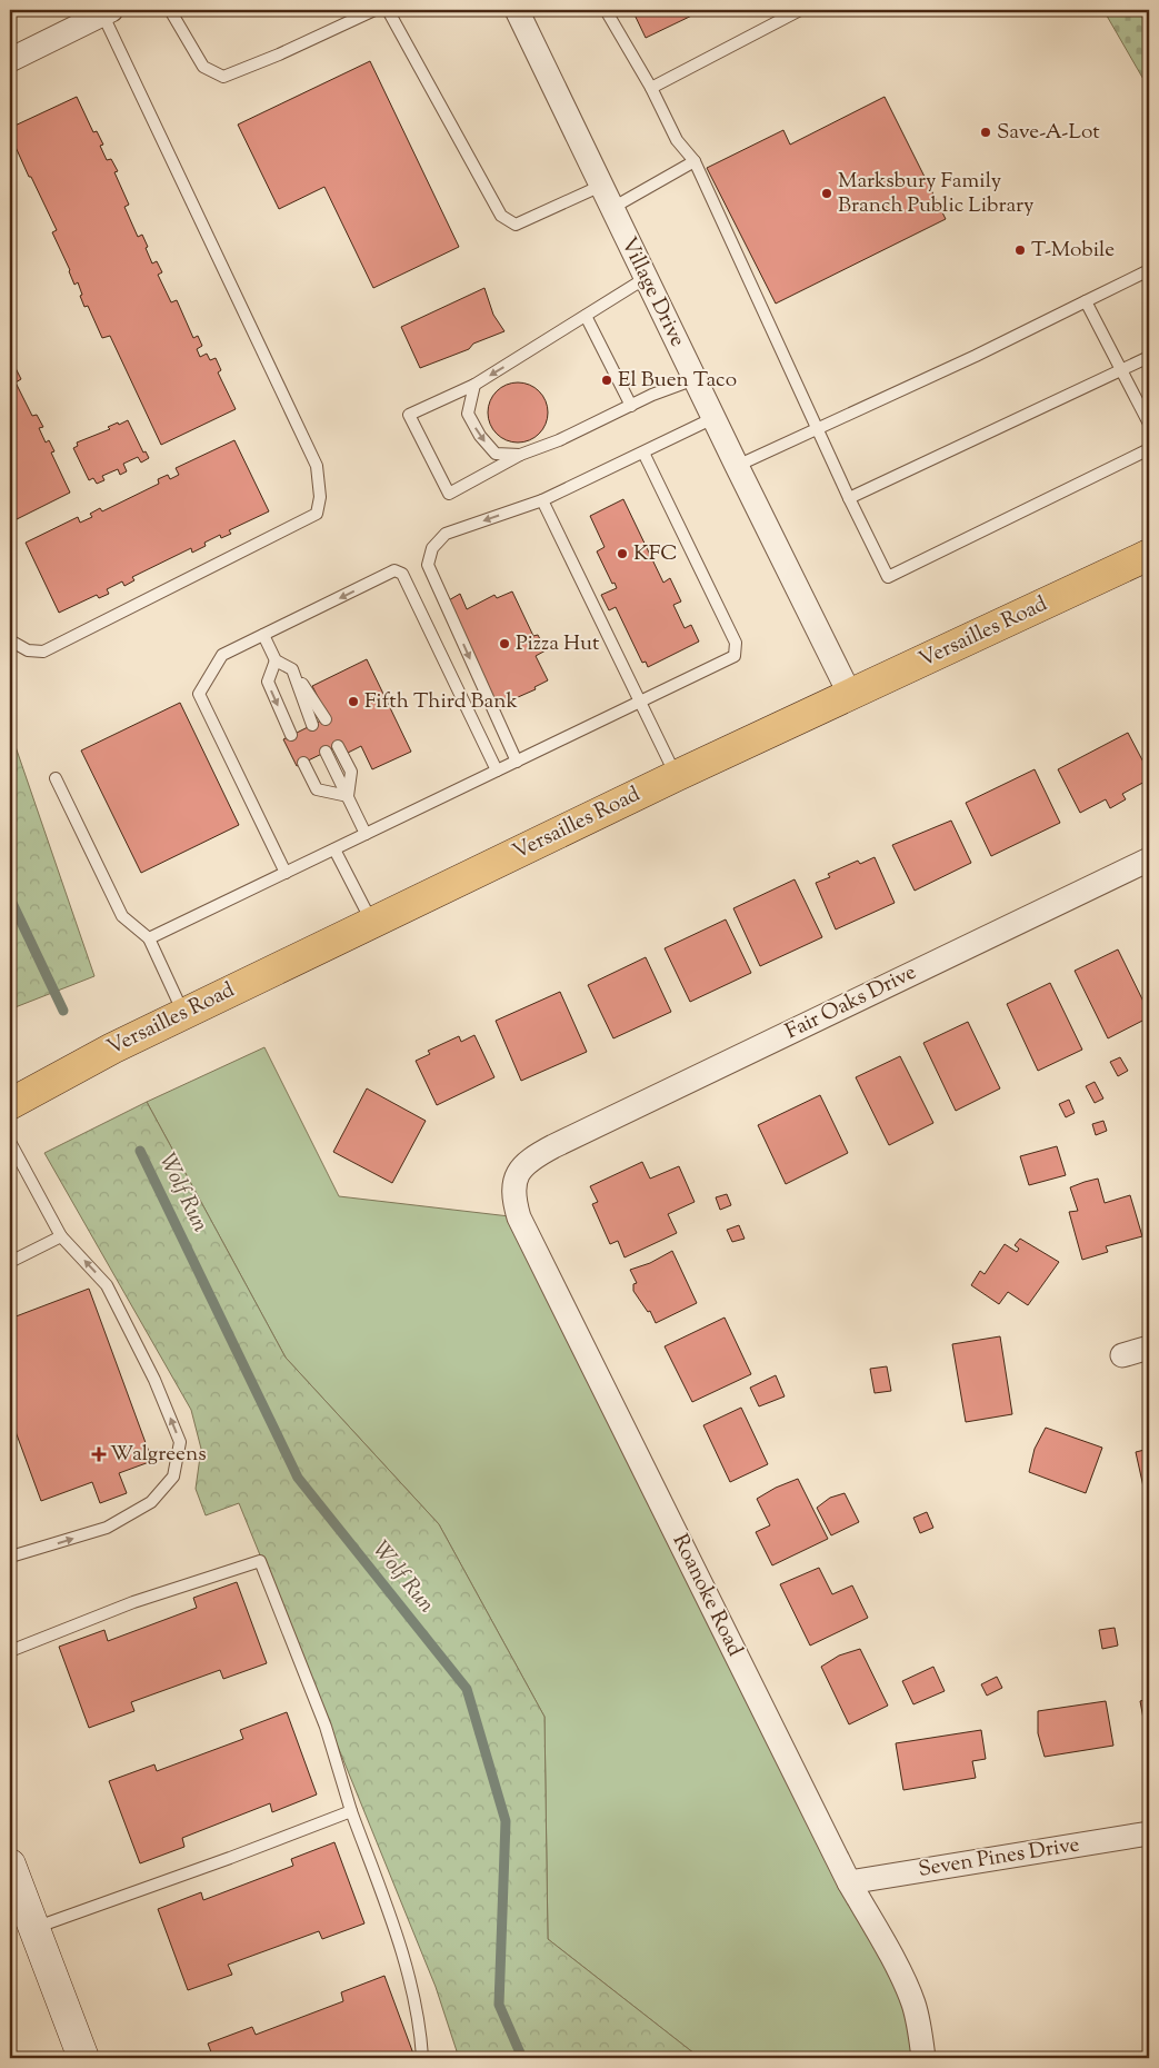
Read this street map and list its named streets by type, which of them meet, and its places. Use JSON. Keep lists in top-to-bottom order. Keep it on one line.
{"streets":{"main road":["Versailles Road"],"street":["Village Drive","Fair Oaks Drive","Roanoke Road","Seven Pines Drive"]},"crossings":[["Village Drive","Versailles Road"],["Fair Oaks Drive","Roanoke Road"],["Roanoke Road","Seven Pines Drive"]],"water":["Wolf Run"],"places":{"other":["Save-A-Lot","Marksbury Family Branch Public Library","T-Mobile","El Buen Taco","KFC","Pizza Hut","Fifth Third Bank"],"health":["Walgreens"]}}
